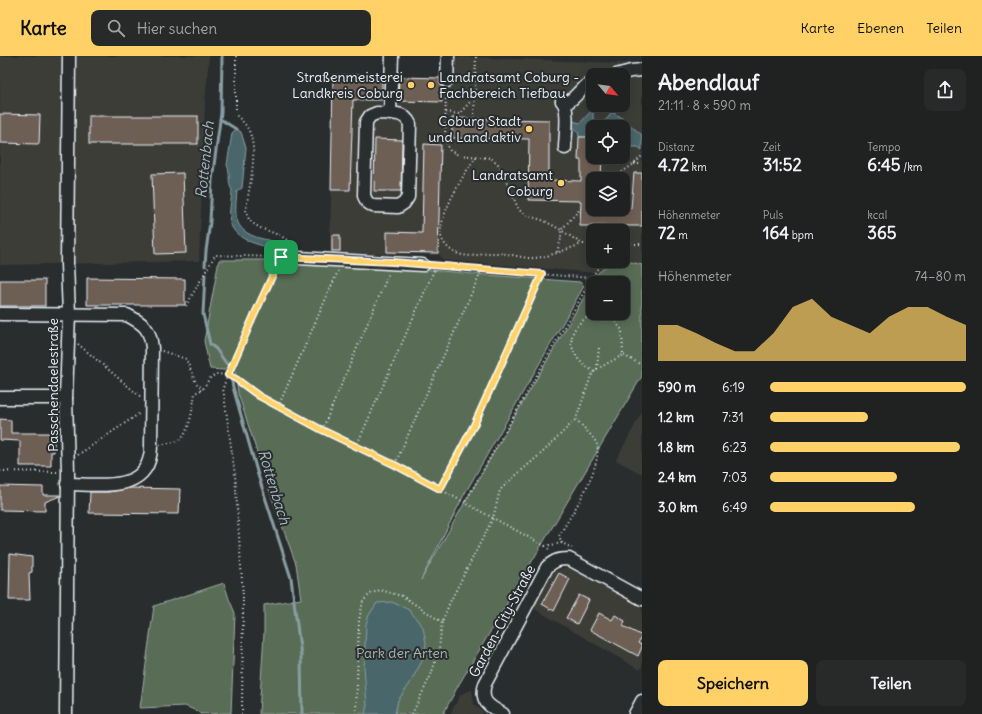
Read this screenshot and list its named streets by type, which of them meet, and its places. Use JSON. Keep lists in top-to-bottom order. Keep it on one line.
{"streets":{"street":["Passchendaelestraße","Garden-City-Straße"]},"water":["Rottenbach"],"parks":["Park der Arten"],"places":["Straßenmeisterei Landkreis Coburg","Landratsamt Coburg - Fachbereich Tiefbau","Coburg Stadt und Land aktiv","Landratsamt Coburg"],"north":"bottom right","page":{"header":"Karte","search":"Hier suchen","nav":["Karte","Ebenen","Teilen"],"heading":["Abendlauf","21:11 · 8 × 590 m"],"map_buttons":["+","−"],"stats":[["Distanz","4.72 km"],["Zeit","31:52"],["Tempo","6:45 /km"],["Höhenmeter","72 m"],["Puls","164 bpm"],["kcal","365"]],"chart":["Höhenmeter","74–80 m"],"list":[{"name":"590 m","note":"6:19"},{"name":"1.2 km","note":"7:31"},{"name":"1.8 km","note":"6:23"},{"name":"2.4 km","note":"7:03"},{"name":"3.0 km","note":"6:49"}],"buttons":["Speichern","Teilen"]}}
